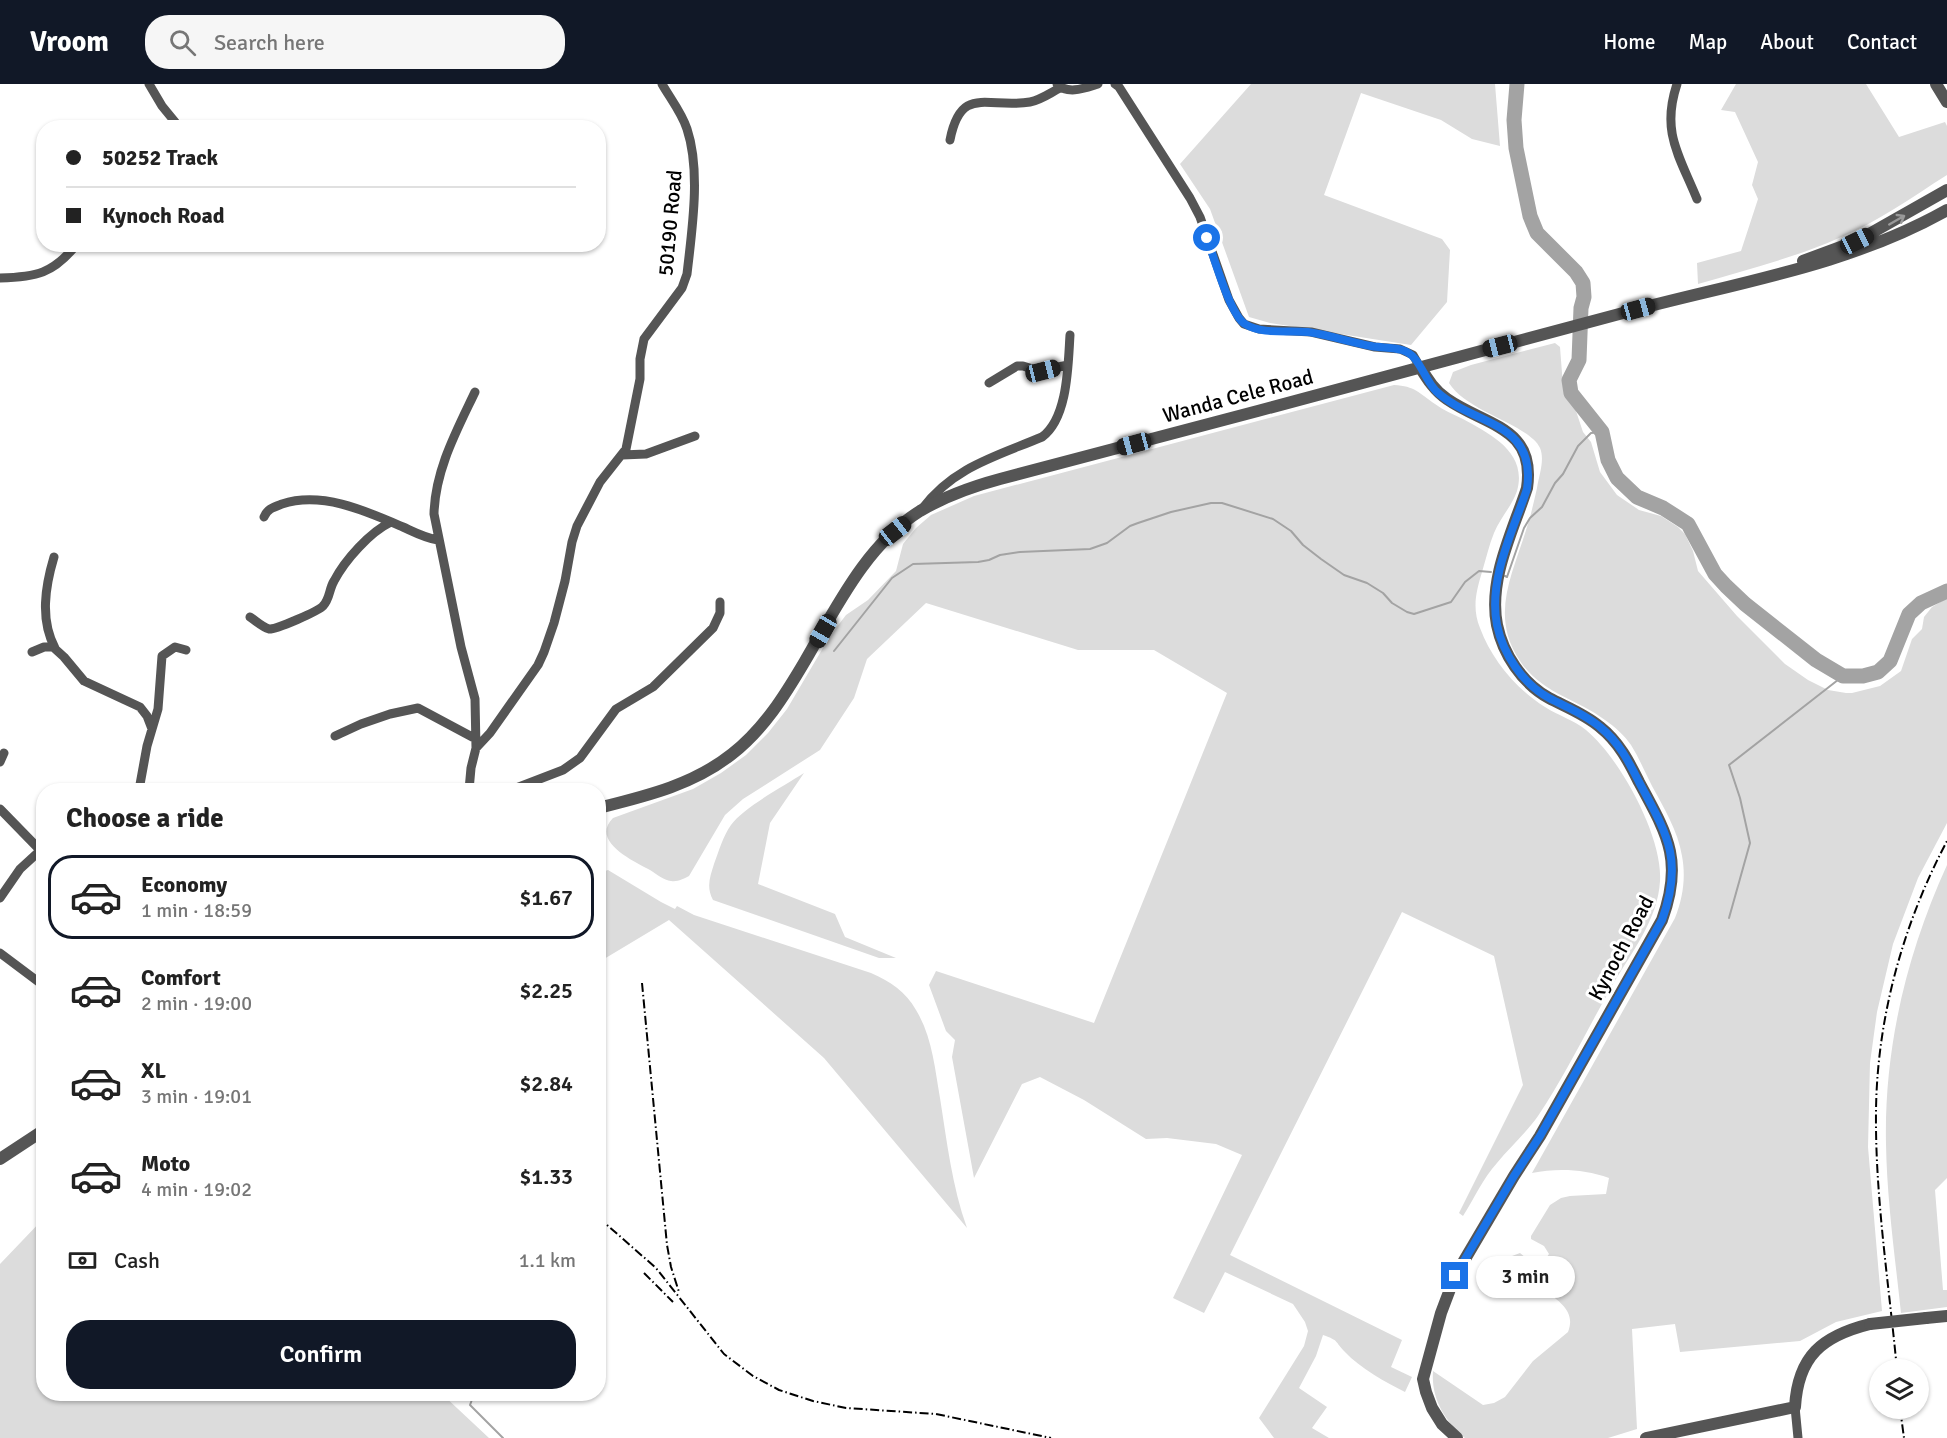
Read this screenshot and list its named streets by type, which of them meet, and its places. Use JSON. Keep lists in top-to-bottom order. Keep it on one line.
{"streets":{"street":["50190 Road","Wanda Cele Road","Kynoch Road"]},"crossings":[["Wanda Cele Road","Kynoch Road"]],"page":{"header":"Vroom","search":"Search here","nav":["Home","Map","About","Contact"],"banner":["50252 Track","Kynoch Road"],"heading":"Choose a ride","list":[{"name":"Economy","note":"1 min · 18:59","value":"$1.67"},{"name":"Comfort","note":"2 min · 19:00","value":"$2.25"},{"name":"XL","note":"3 min · 19:01","value":"$2.84"},{"name":"Moto","note":"4 min · 19:02","value":"$1.33"}],"pay":["Cash","1.1 km"],"bubble":"3 min","buttons":"Confirm"}}
